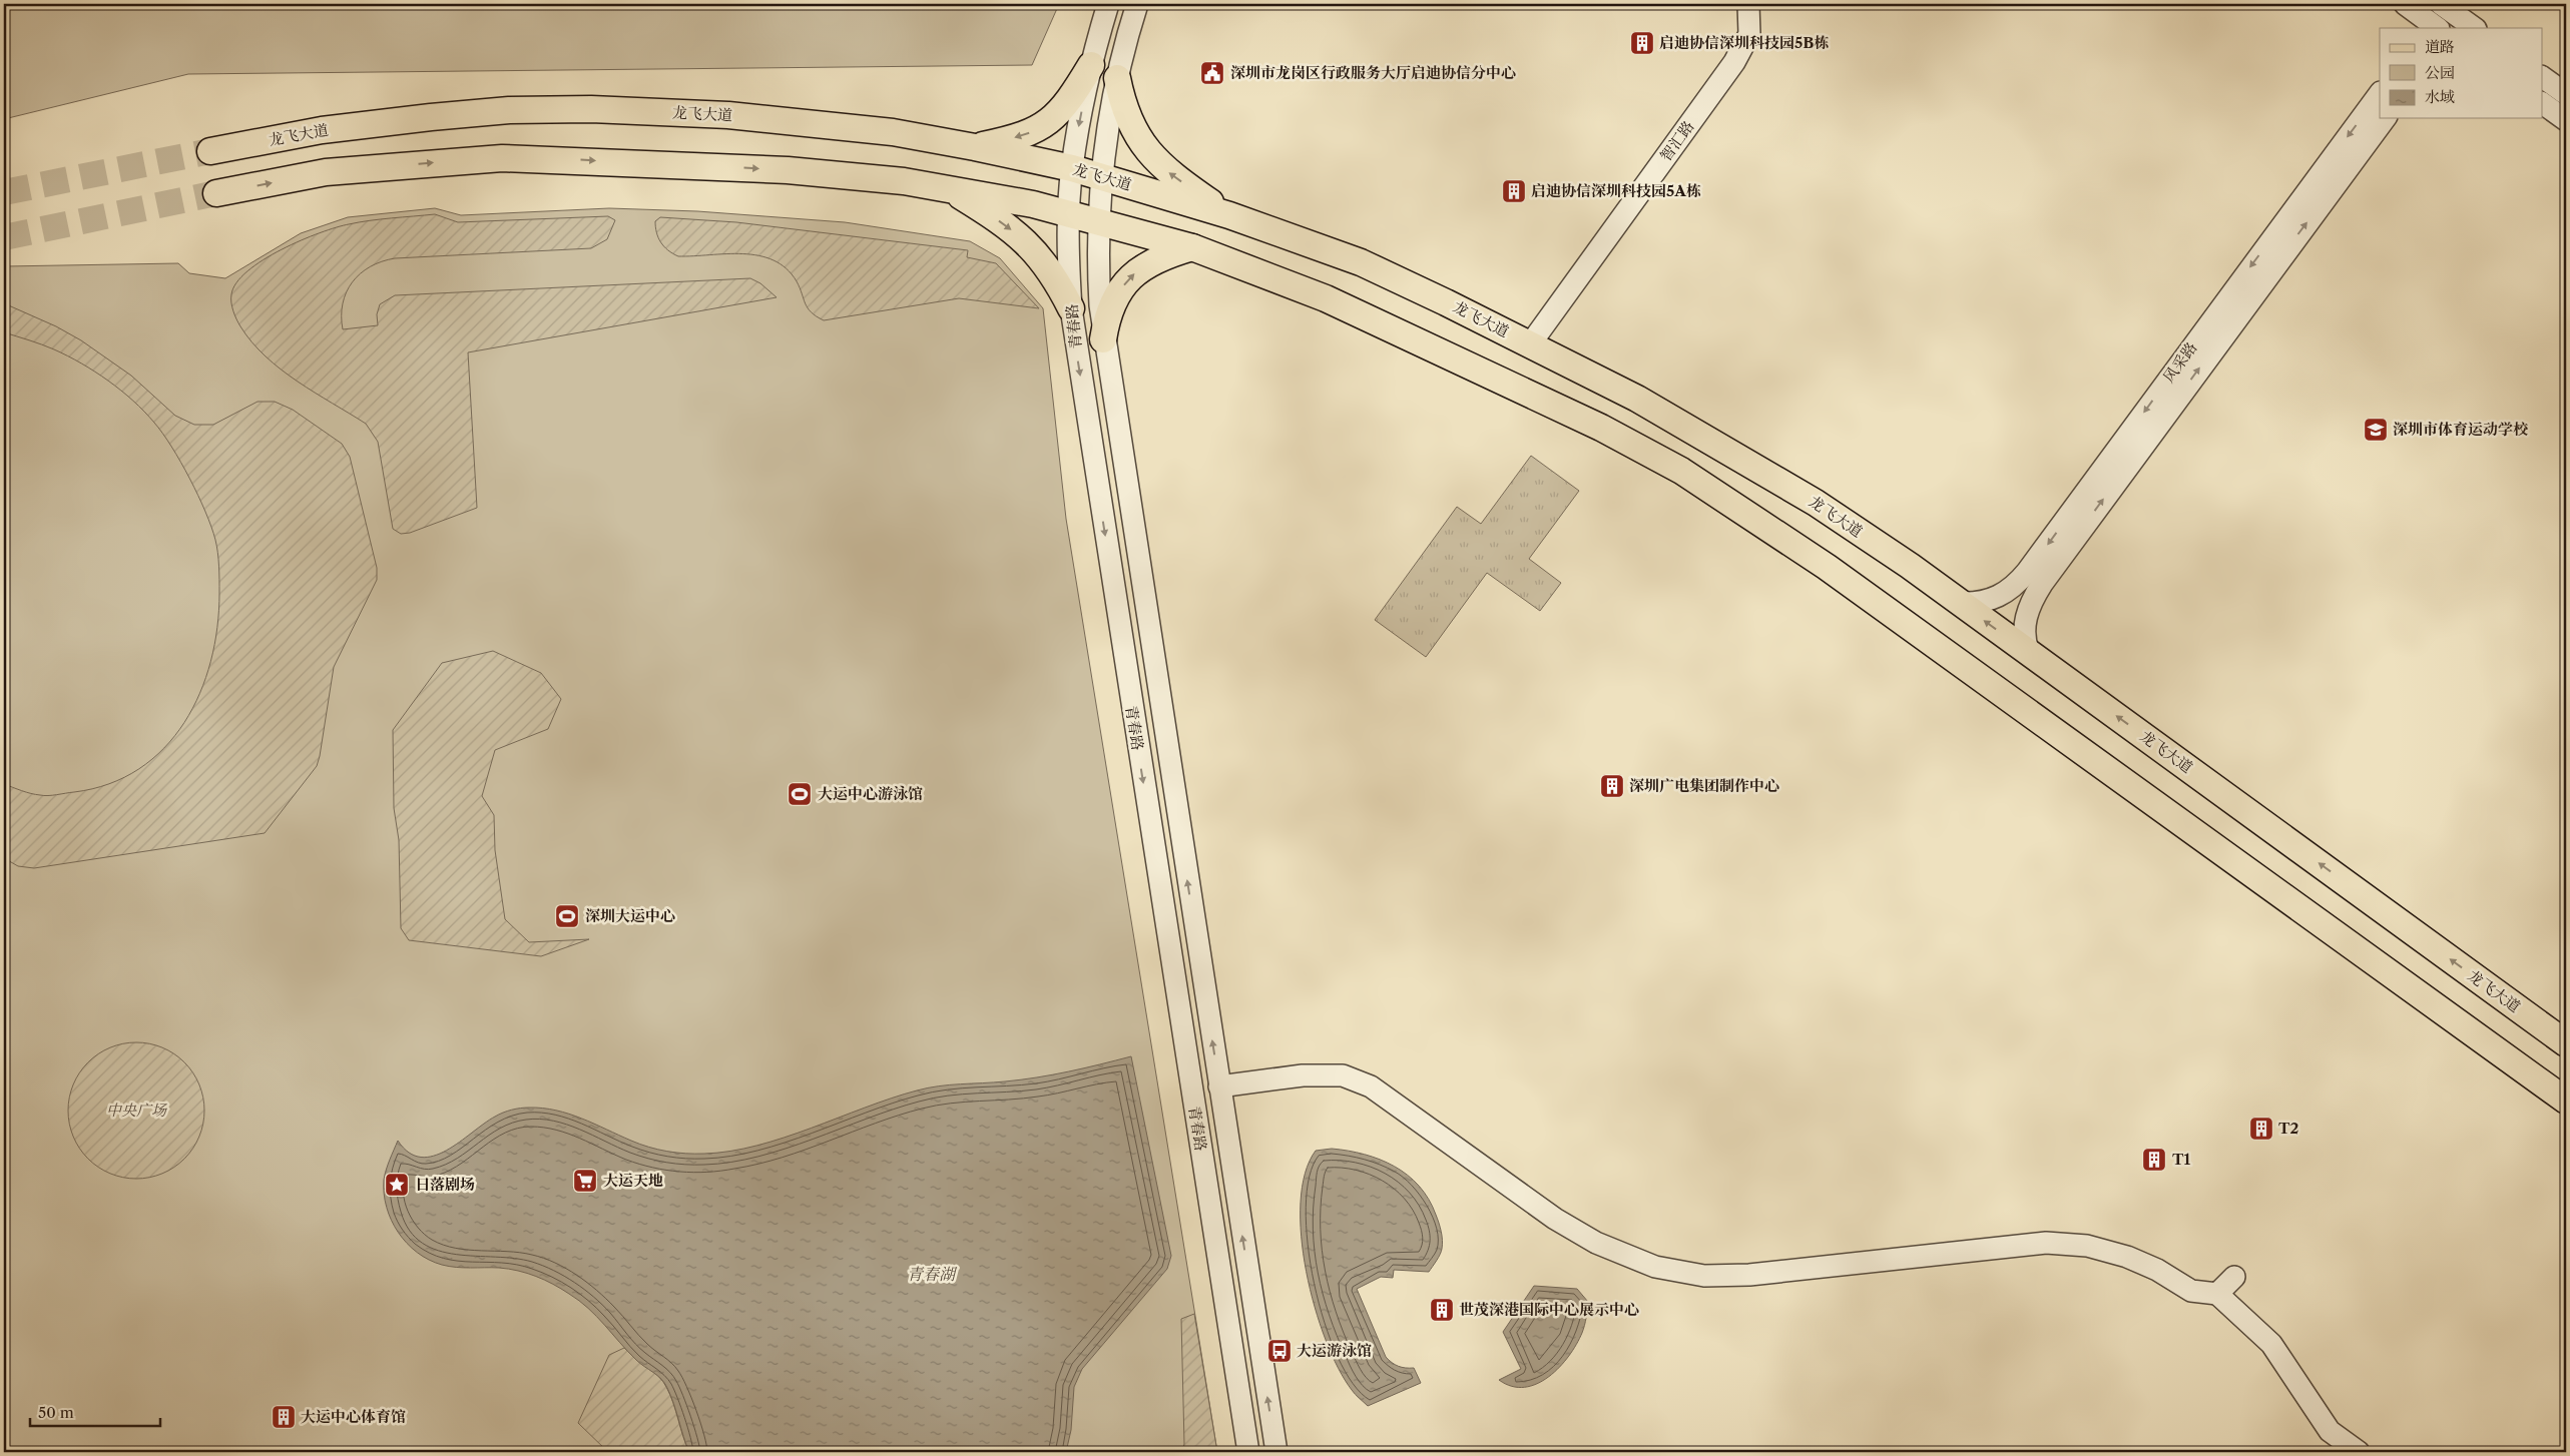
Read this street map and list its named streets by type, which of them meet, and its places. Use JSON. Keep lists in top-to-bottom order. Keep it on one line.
{"streets":{"main road":["龙飞大道"],"street":["智汇路","青春路","风采路"]},"crossings":[["龙飞大道","智汇路"],["龙飞大道","青春路"],["龙飞大道","风采路"]],"water":["青春湖"],"parks":["中央广场"],"places":{"building":["启迪协信深圳科技园5B栋","启迪协信深圳科技园5A栋","深圳广电集团制作中心","T2","T1","世茂深港国际中心展示中心","大运中心体育馆"],"public building":["深圳市龙岗区行政服务大厅启迪协信分中心"],"school or university":["深圳市体育运动学校"],"sports":["大运中心游泳馆","深圳大运中心"],"supermarket":["大运天地"],"place":["日落剧场"],"bus stop":["大运游泳馆"]},"legend":["道路","公园","水域"],"scale_bar":"50 m"}
